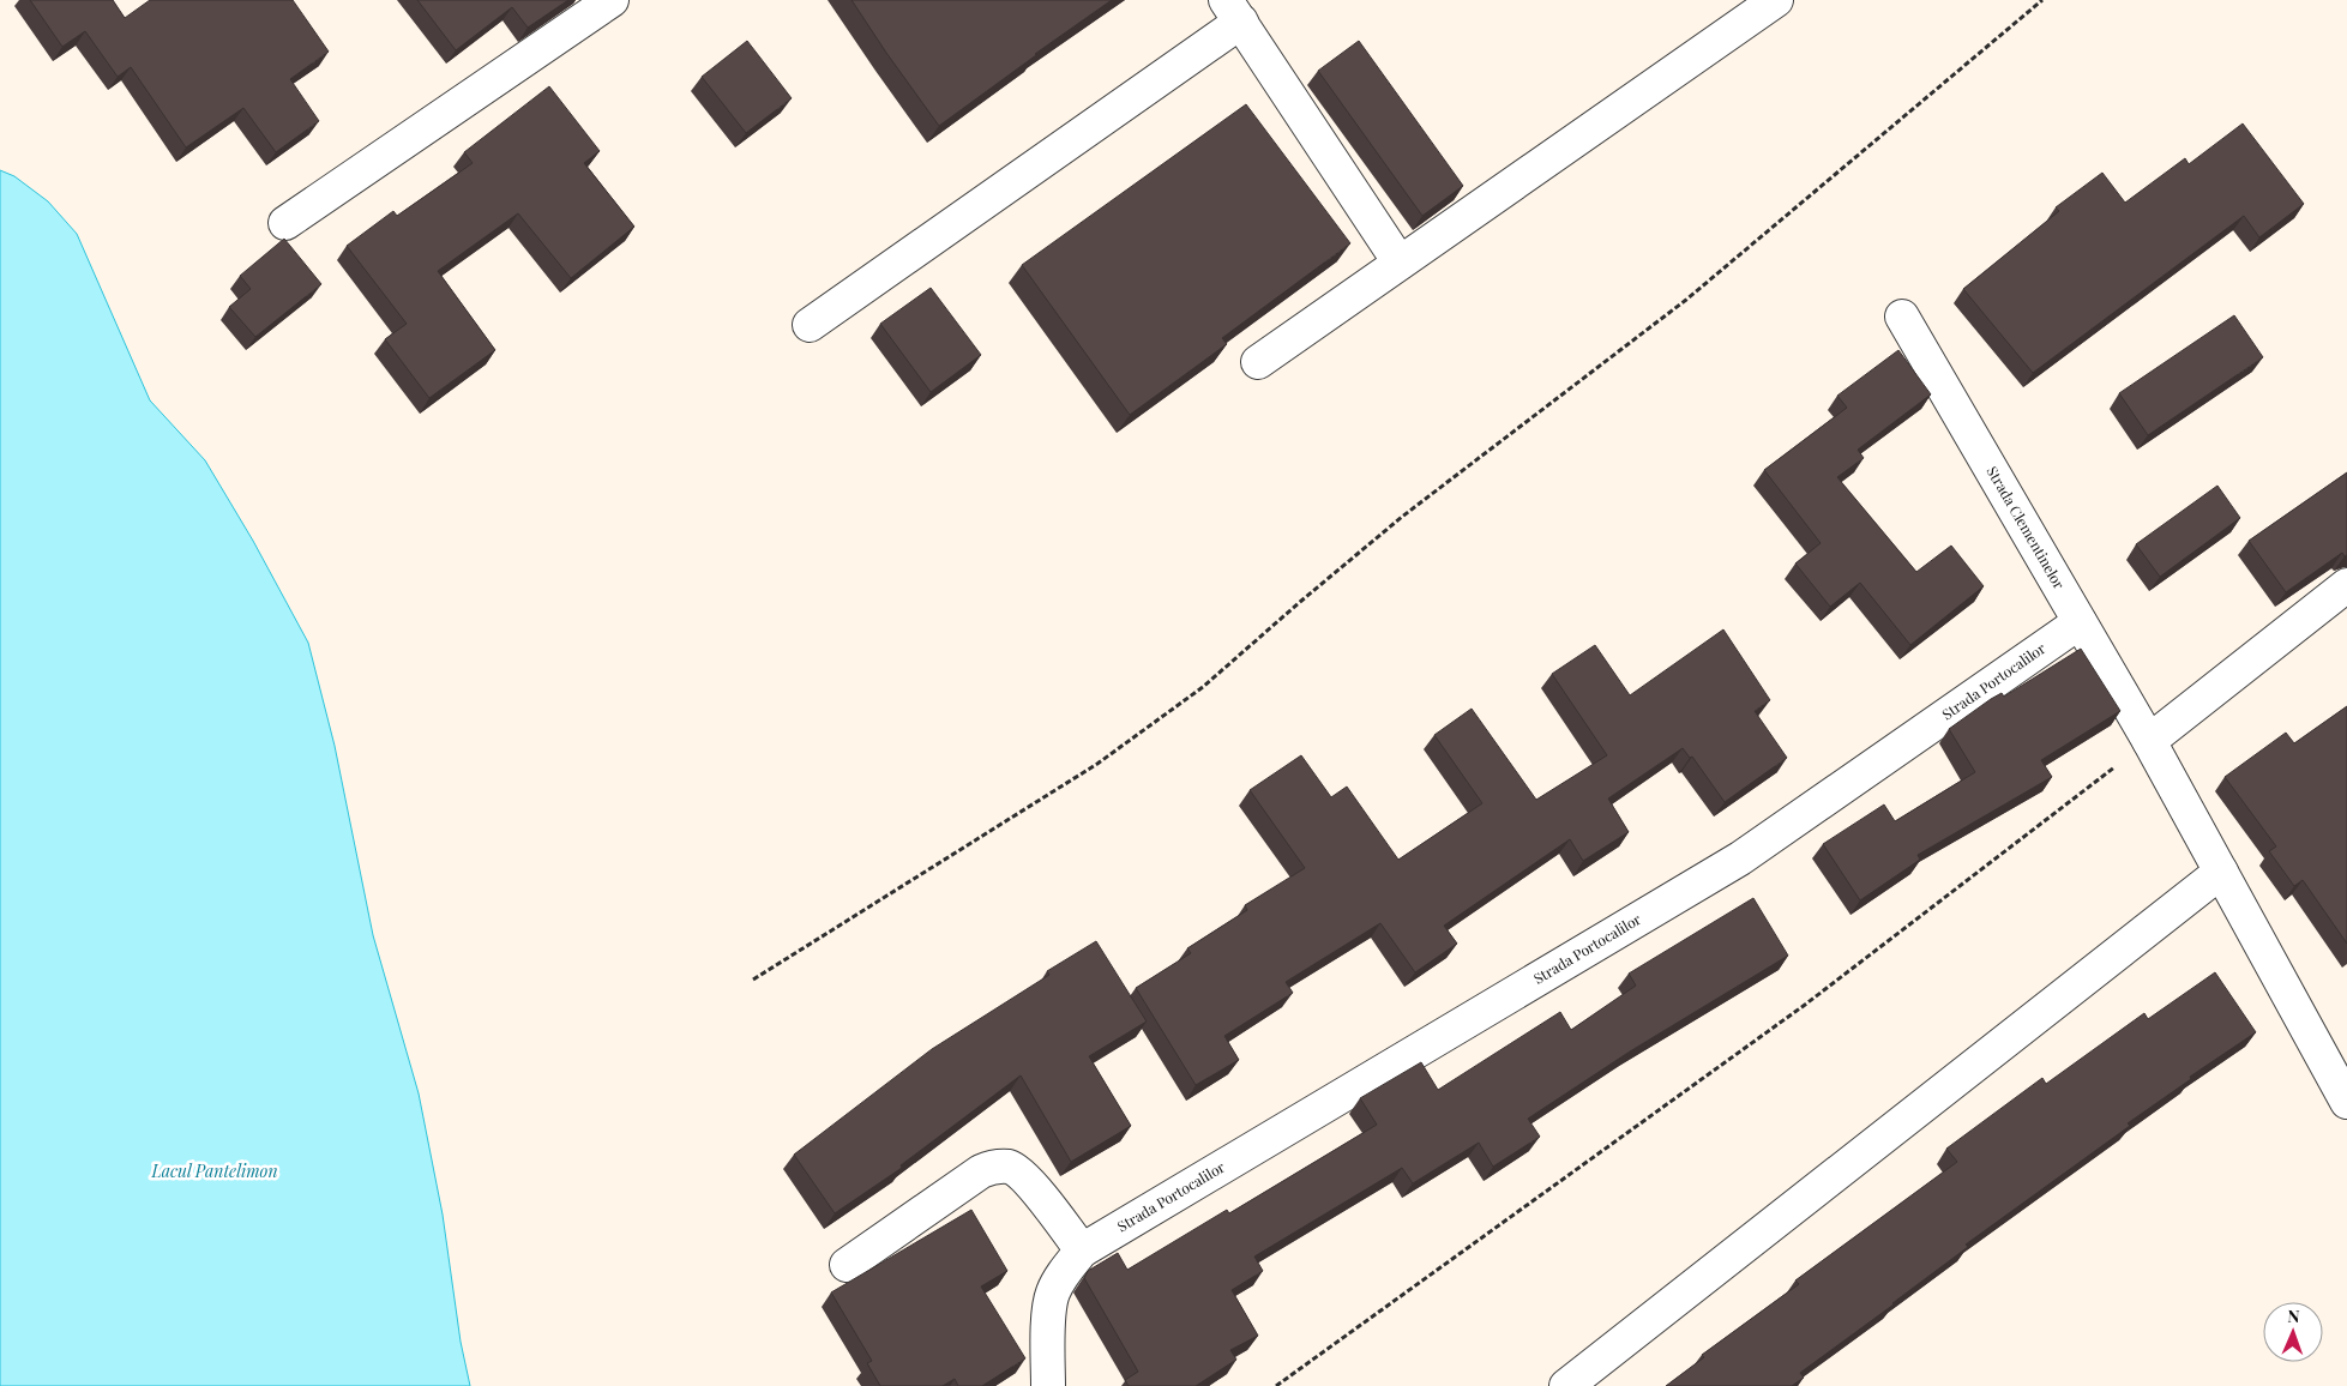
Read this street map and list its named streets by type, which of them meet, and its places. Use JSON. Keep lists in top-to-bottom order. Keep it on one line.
{"streets":{"street":["Strada Clementinelor","Strada Portocalilor"]},"crossings":[["Strada Clementinelor","Strada Portocalilor"]],"water":["Lacul Pantelimon"],"north":"top"}
